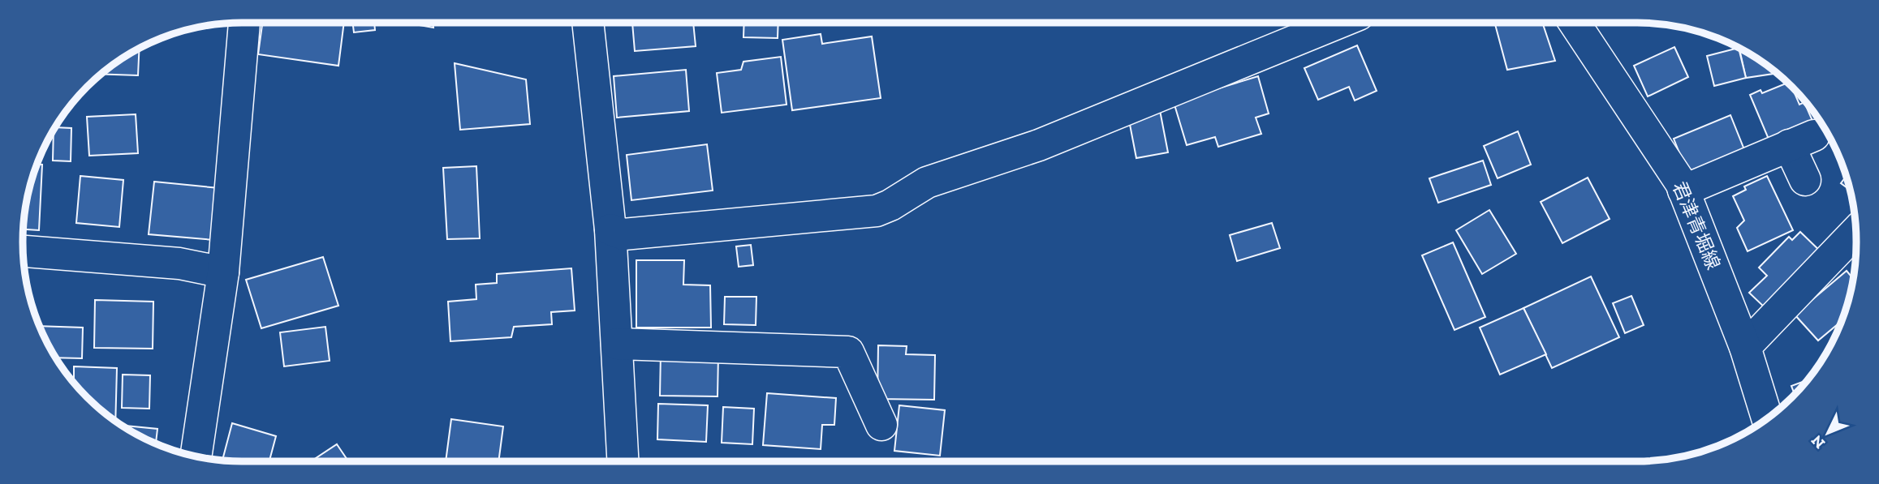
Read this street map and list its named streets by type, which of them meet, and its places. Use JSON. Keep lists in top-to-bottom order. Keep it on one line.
{"streets":{"street":["君津青堀線"]},"north":"bottom left"}
